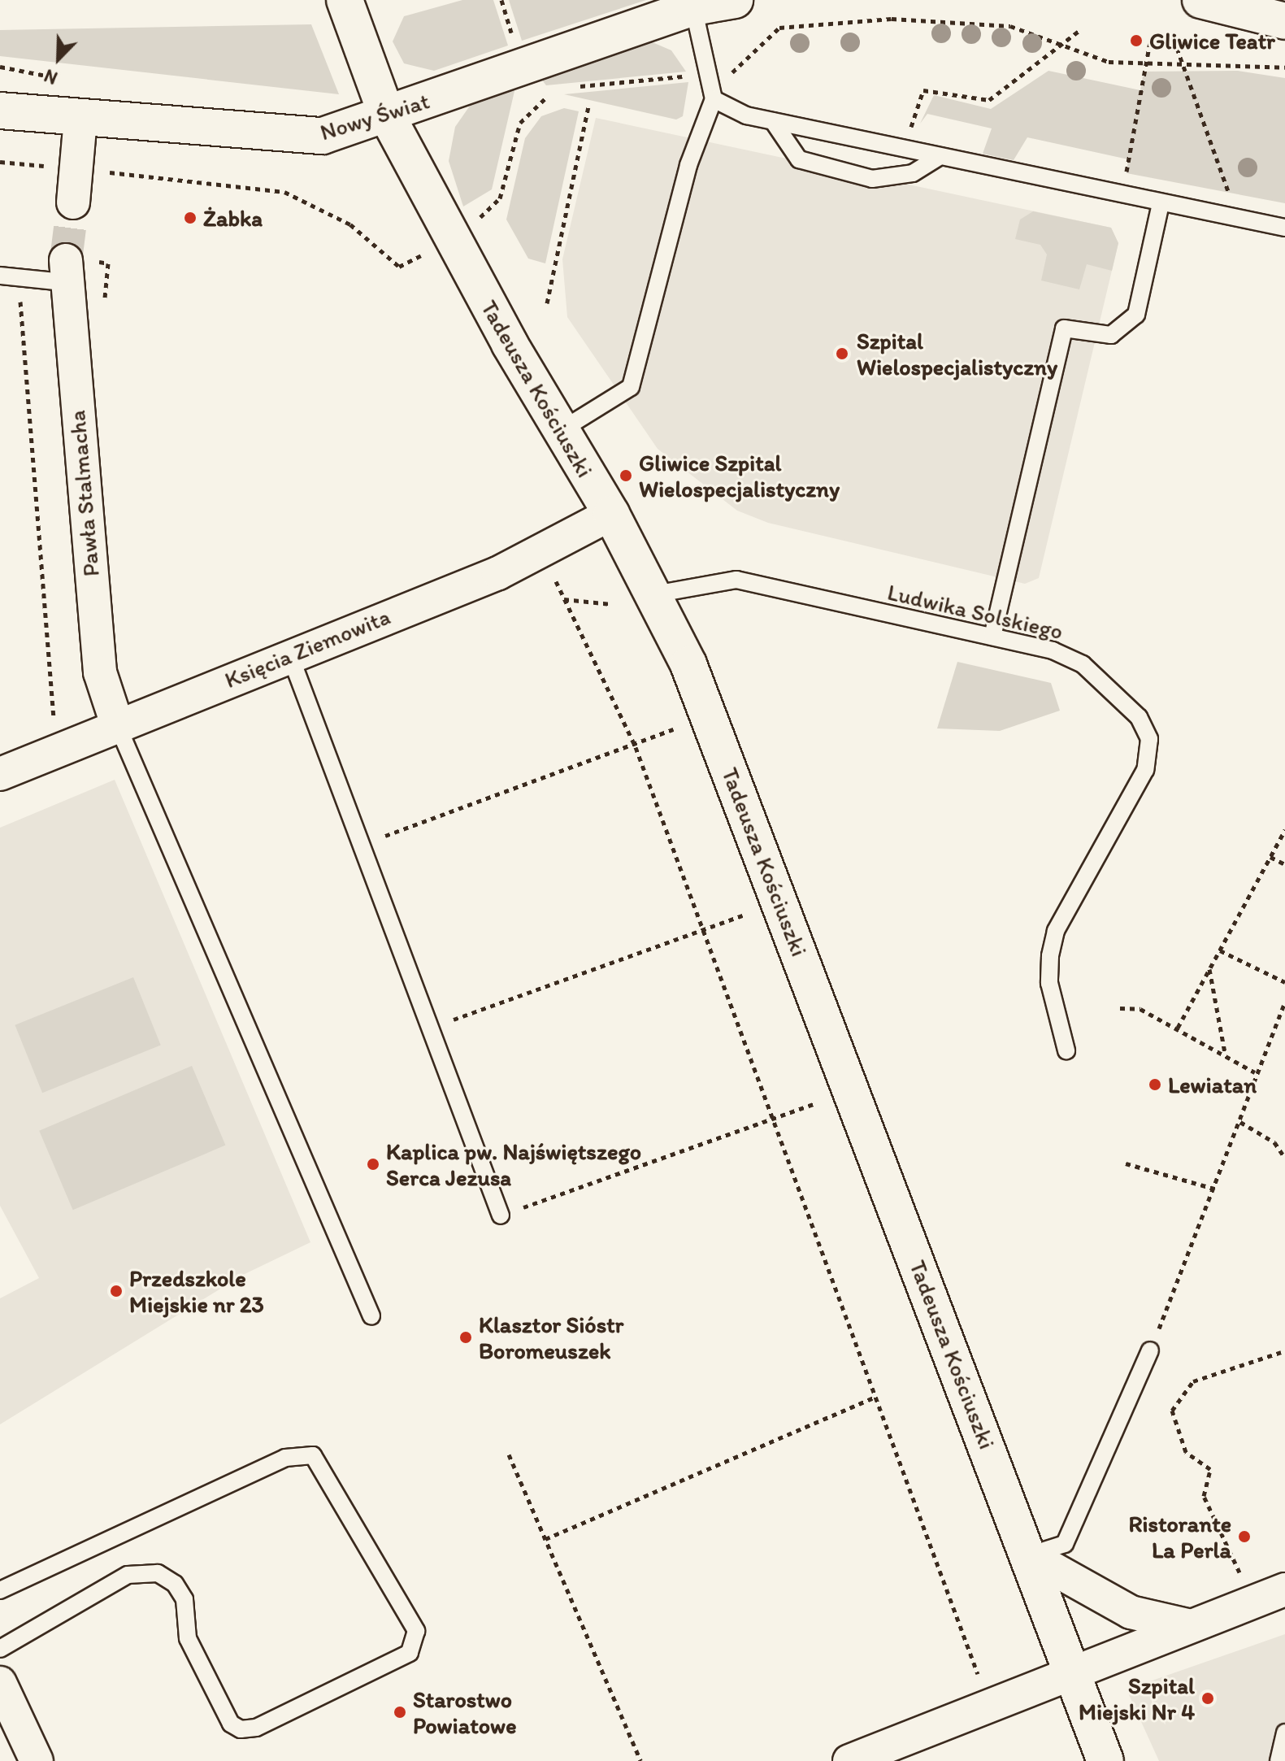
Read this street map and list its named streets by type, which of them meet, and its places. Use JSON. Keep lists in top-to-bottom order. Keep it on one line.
{"streets":{"street":["Nowy Świat","Tadeusza Kościuszki","Pawła Stalmacha","Księcia Ziemowita"],"lane":["Ludwika Solskiego"]},"crossings":[["Nowy Świat","Tadeusza Kościuszki"],["Tadeusza Kościuszki","Ludwika Solskiego"],["Tadeusza Kościuszki","Księcia Ziemowita"],["Pawła Stalmacha","Księcia Ziemowita"]],"places":["Gliwice Teatr","Żabka","Szpital Wielospecjalistyczny","Gliwice Szpital Wielospecjalistyczny","Lewiatan","Kaplica pw. Najświętszego Serca Jezusa","Przedszkole Miejskie nr 23","Klasztor Sióstr Boromeuszek","Ristorante La Perla","Szpital Miejski Nr 4","Starostwo Powiatowe"],"north":"bottom left"}
